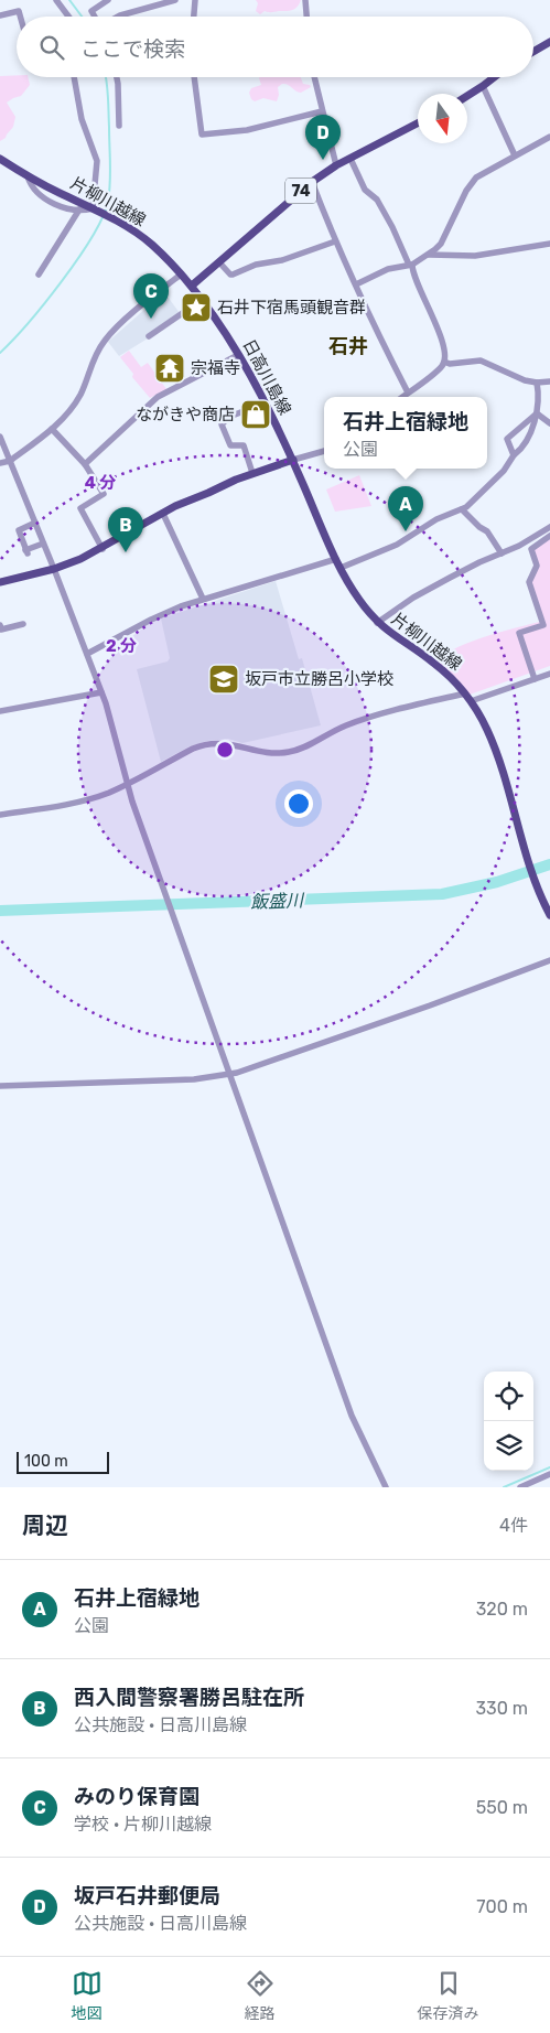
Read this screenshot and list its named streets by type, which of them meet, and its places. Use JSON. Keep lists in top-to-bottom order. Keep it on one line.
{"streets":{"main road":["74","片柳川越線","日高川島線"]},"crossings":[["74","片柳川越線"],["74","日高川島線"],["片柳川越線","日高川島線"]],"districts":["石井"],"water":["飯盛川"],"places":{"place":["石井下宿馬頭観音群"],"temple":["宗福寺"],"shop":["ながきや商店"],"school or university":["坂戸市立勝呂小学校"]},"scale_bar":"100 m","north":"bottom","page":{"search":"ここで検索","pins":["D","C","A","B"],"popup":["石井上宿緑地","公園"],"scale":"100 m","heading":["周辺","4件"],"list":[{"mark":"A","name":"石井上宿緑地","note":"公園","value":"320 m"},{"mark":"B","name":"西入間警察署勝呂駐在所","note":"公共施設 · 日高川島線","value":"330 m"},{"mark":"C","name":"みのり保育園","note":"学校 · 片柳川越線","value":"550 m"},{"mark":"D","name":"坂戸石井郵便局","note":"公共施設 · 日高川島線","value":"700 m"}],"nav":["地図","経路","保存済み"]},"rings":["4 分","2 分"]}
